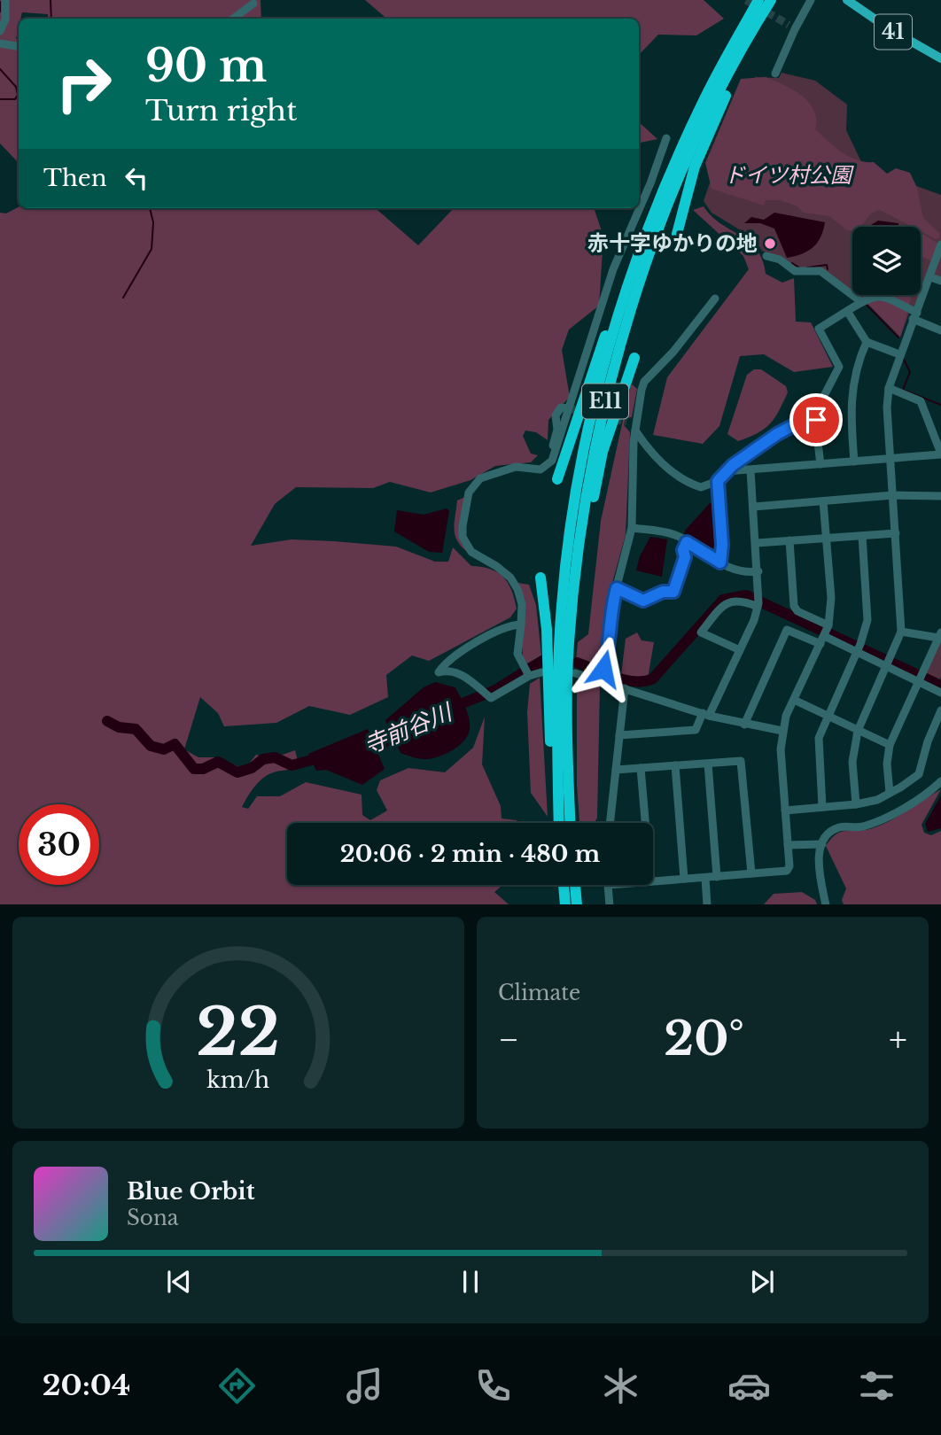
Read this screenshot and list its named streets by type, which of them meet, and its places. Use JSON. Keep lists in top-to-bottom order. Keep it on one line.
{"streets":{"highway":["E11"],"main road":["41"]},"water":["寺前谷川"],"parks":["ドイツ村公園"],"places":["赤十字ゆかりの地"],"page":{"turn":["90 m","Turn right"],"then":"Then","limit":"30","trip":"20:06 · 2 min · 480 m","tile":"Climate","heat":["−","20°","+"],"song":["Blue Orbit","Sona"],"tabs":"20:04","gauge":["22","km/h"]}}
